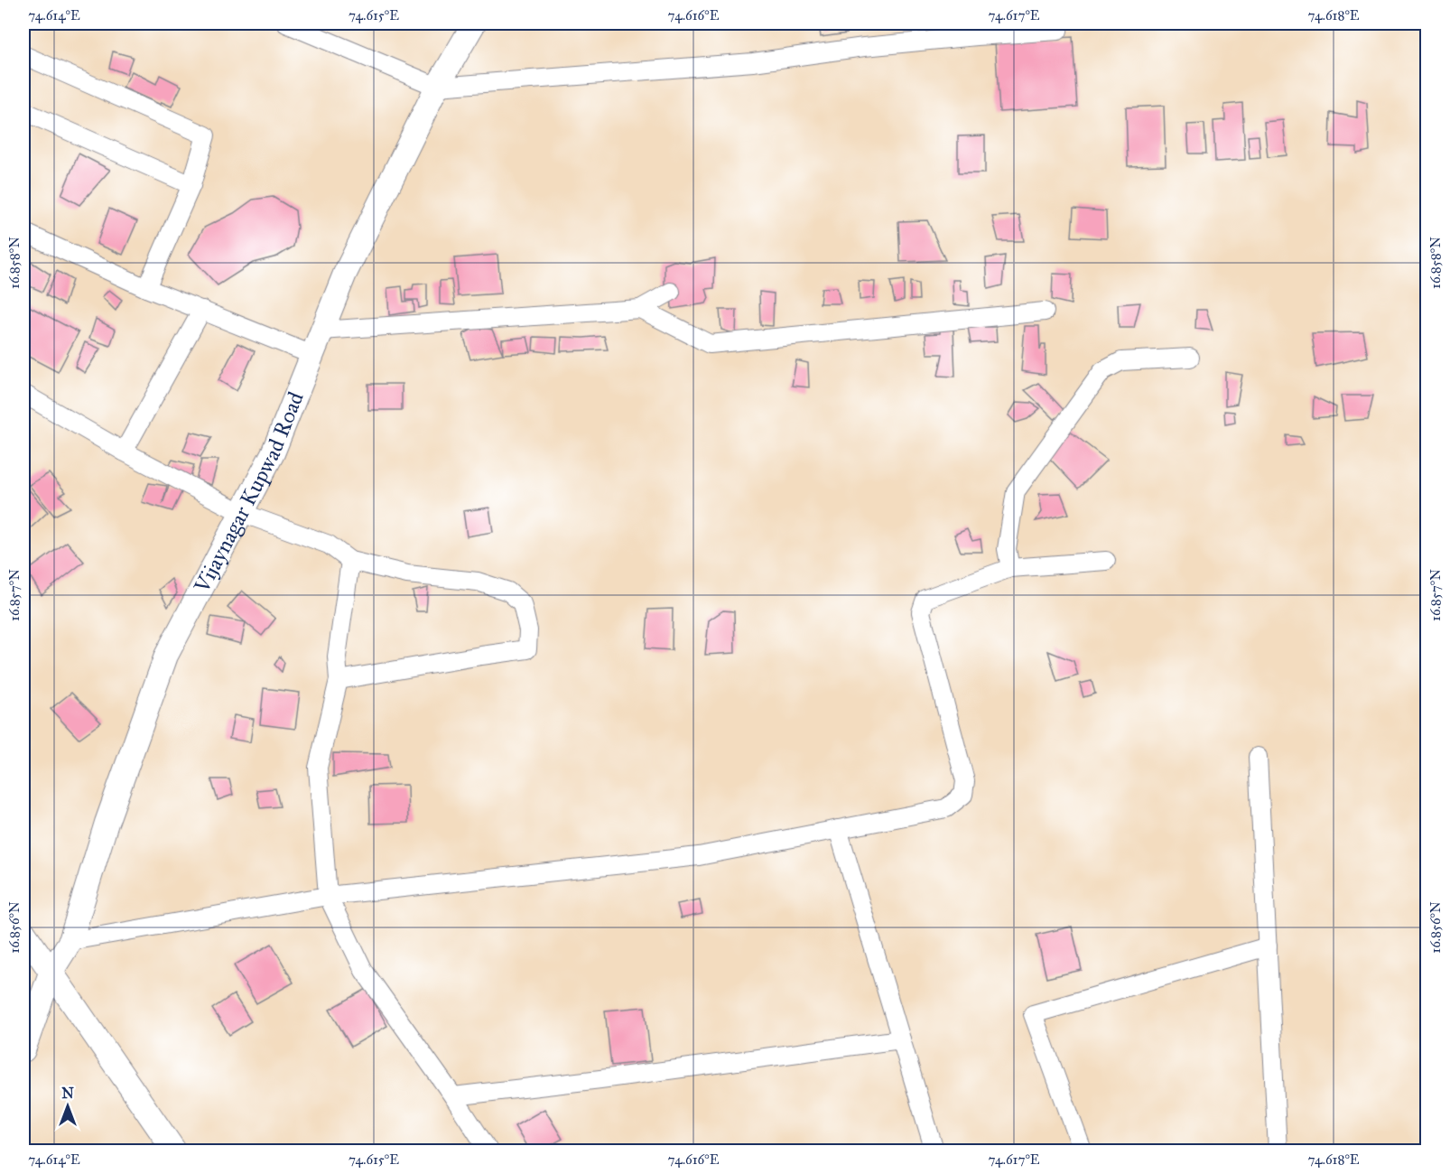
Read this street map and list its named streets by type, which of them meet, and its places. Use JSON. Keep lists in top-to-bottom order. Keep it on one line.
{"streets":{"street":["Vijaynagar Kupwad Road"]},"north":"top","coordinates":["74.614°E","74.615°E","74.616°E","74.617°E","74.618°E","16.858°N","16.857°N","16.856°N"]}
